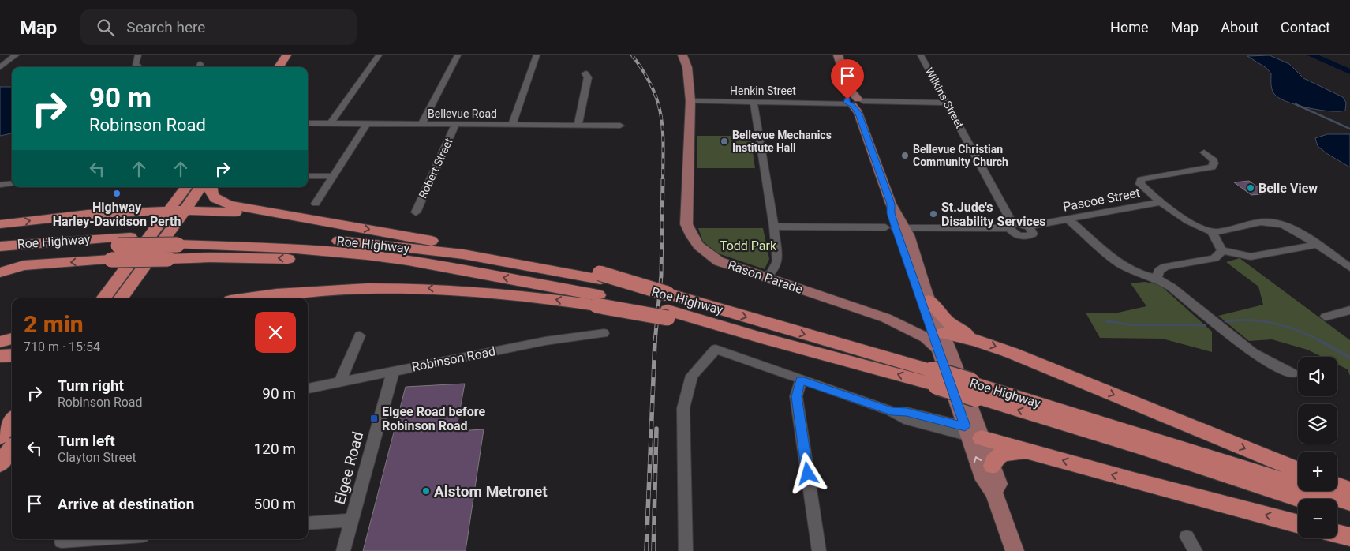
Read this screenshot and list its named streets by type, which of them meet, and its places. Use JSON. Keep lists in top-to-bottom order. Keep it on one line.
{"streets":{"highway":["Roe Highway"],"main road":["Rason Parade"],"street":["Henkin Street","Wilkins Street","Bellevue Road","Robert Street","Pascoe Street","Robinson Road","Elgee Road"]},"crossings":[["Henkin Street","Wilkins Street"],["Henkin Street","Rason Parade"],["Wilkins Street","Pascoe Street"],["Bellevue Road","Robert Street"],["Robinson Road","Elgee Road"]],"parks":["Todd Park"],"places":{"other":["Bellevue Mechanics Institute Hall","Bellevue Christian Community Church","Belle View","Highway Harley-Davidson Perth","St.Jude's Disability Services","Alstom Metronet"],"transit":["Elgee Road before Robinson Road"]},"page":{"header":"Map","search":"Search here","nav":["Home","Map","About","Contact"],"turn":["90 m","Robinson Road"],"heading":["2 min","710 m · 15:54"],"map_buttons":["+","−"],"list":[{"name":"Turn right","note":"Robinson Road","value":"90 m"},{"name":"Turn left","note":"Clayton Street","value":"120 m"},{"name":"Arrive at destination","value":"500 m"}]}}
